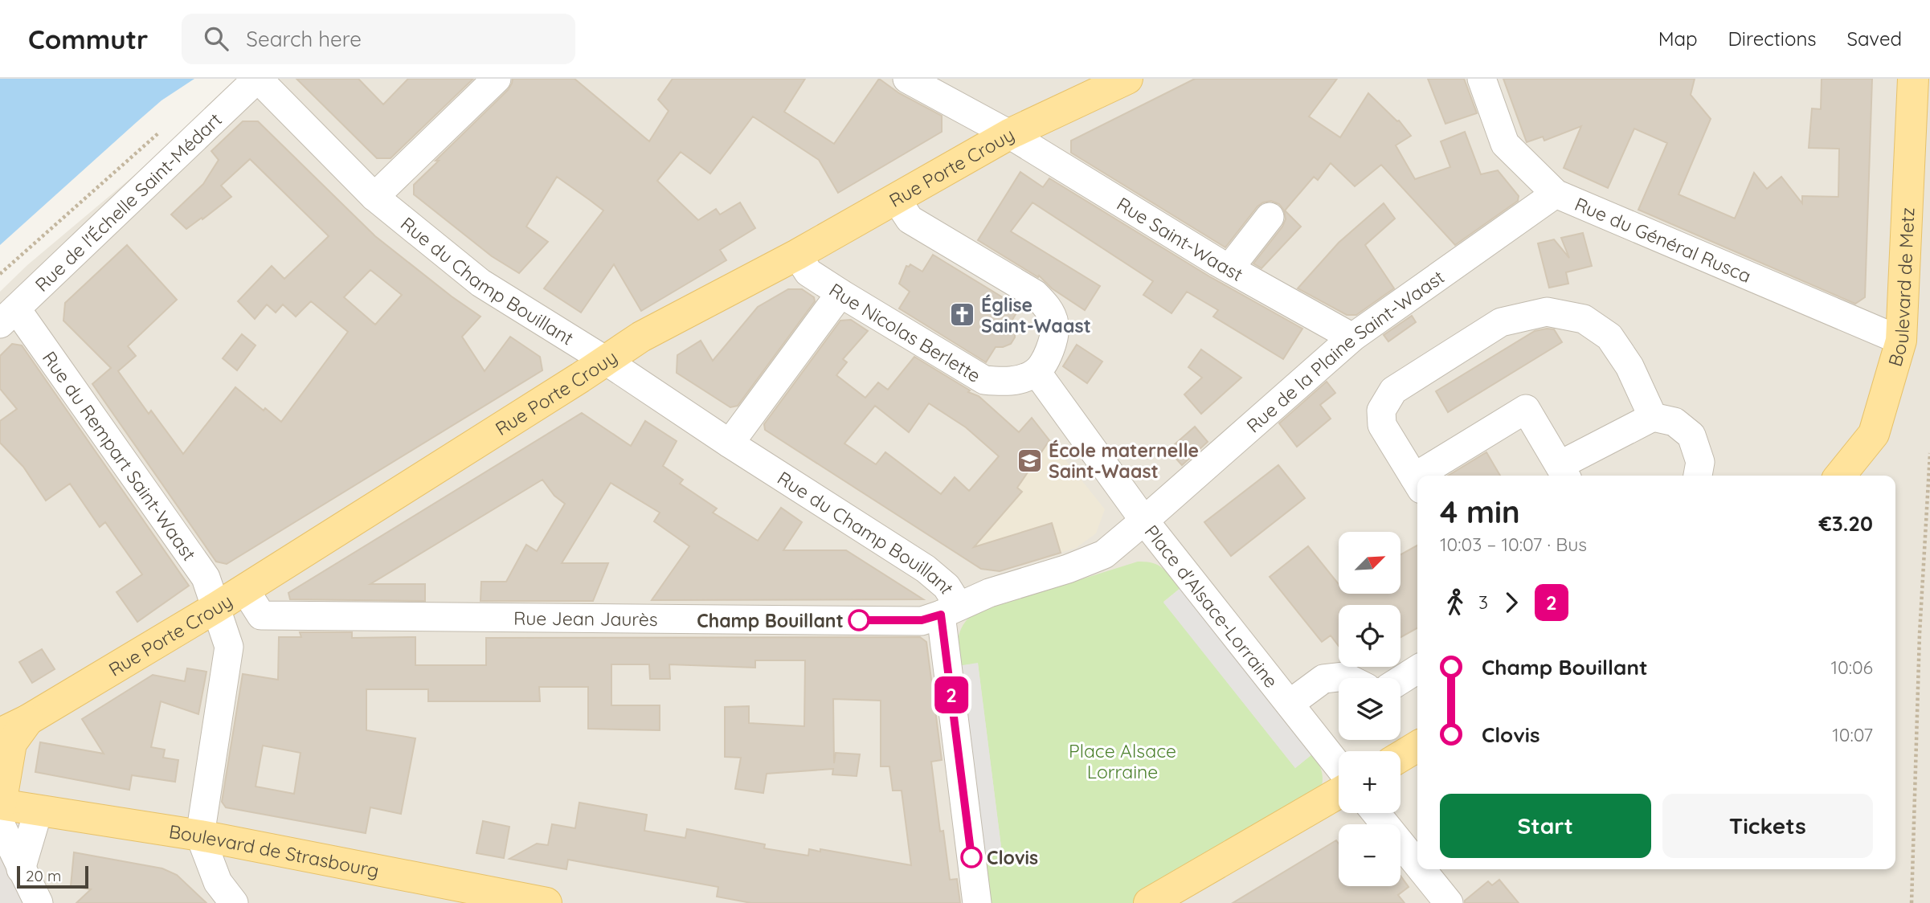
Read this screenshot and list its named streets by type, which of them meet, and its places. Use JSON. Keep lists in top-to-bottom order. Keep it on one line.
{"streets":{"main road":["Rue Porte Crouy","Boulevard de Metz","Boulevard de Strasbourg"],"street":["Rue de l'Échelle Saint-Médart","Rue Saint-Waast","Rue du Général Rusca","Rue du Champ Bouillant","Rue Nicolas Berlette","Rue de la Plaine Saint-Waast","Rue du Rempart Saint-Waast","Place d'Alsace-Lorraine","Rue Jean Jaurès"]},"crossings":[["Rue Porte Crouy","Rue Saint-Waast"],["Rue Porte Crouy","Rue du Champ Bouillant"],["Rue Porte Crouy","Rue Nicolas Berlette"],["Rue Porte Crouy","Rue du Rempart Saint-Waast"],["Rue de l'Échelle Saint-Médart","Rue du Champ Bouillant"],["Rue de l'Échelle Saint-Médart","Rue du Rempart Saint-Waast"],["Rue Saint-Waast","Rue de la Plaine Saint-Waast"],["Rue du Général Rusca","Boulevard de Metz"],["Rue du Général Rusca","Rue de la Plaine Saint-Waast"],["Rue du Champ Bouillant","Place d'Alsace-Lorraine"],["Rue du Champ Bouillant","Rue Jean Jaurès"],["Rue de la Plaine Saint-Waast","Place d'Alsace-Lorraine"],["Place d'Alsace-Lorraine","Rue Jean Jaurès"]],"parks":["Place Alsace Lorraine"],"places":{"church":["Église Saint-Waast"],"school or university":["École maternelle Saint-Waast"],"other":["Champ Bouillant","Clovis"]},"lines":["bus line 2"],"scale_bar":"20 m","north":"top right","page":{"header":"Commutr","search":"Search here","nav":["Map","Directions","Saved"],"on_map":"2","heading":["4 min","10:03 – 10:07 · Bus","€3.20"],"map_buttons":["+","−"],"legs":["3","2"],"list":[{"name":"Champ Bouillant","value":"10:06"},{"name":"Clovis","value":"10:07"}],"buttons":["Start","Tickets"],"scale":"20 m"}}
